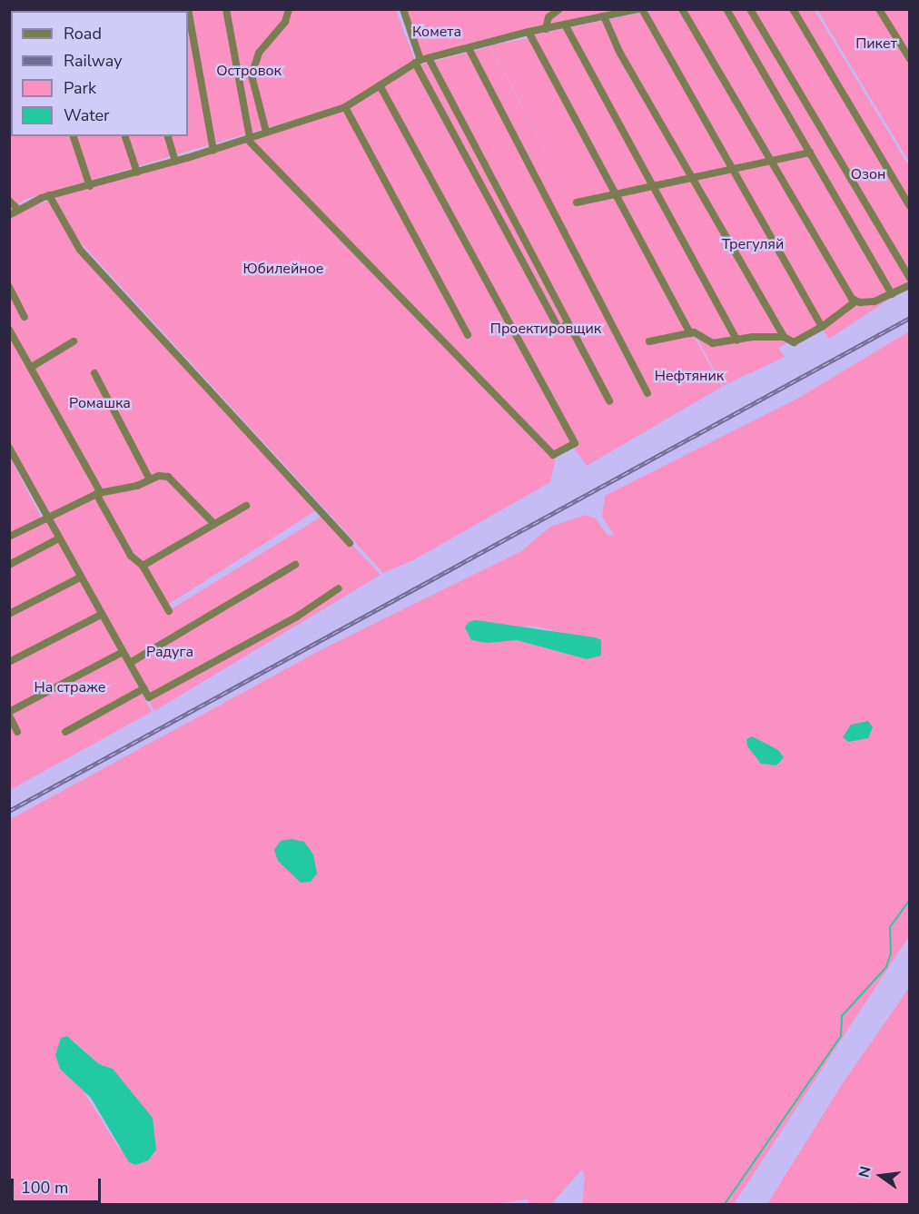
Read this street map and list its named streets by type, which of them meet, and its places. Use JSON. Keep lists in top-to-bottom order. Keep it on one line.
{"parks":["Комета","Пикет","Островок","Озон","Трегуляй","Юбилейное","Проектировщик","Нефтяник","Ромашка","Радуга","На страже"],"legend":["Road","Railway","Park","Water"],"scale_bar":"100 m","north":"left"}
